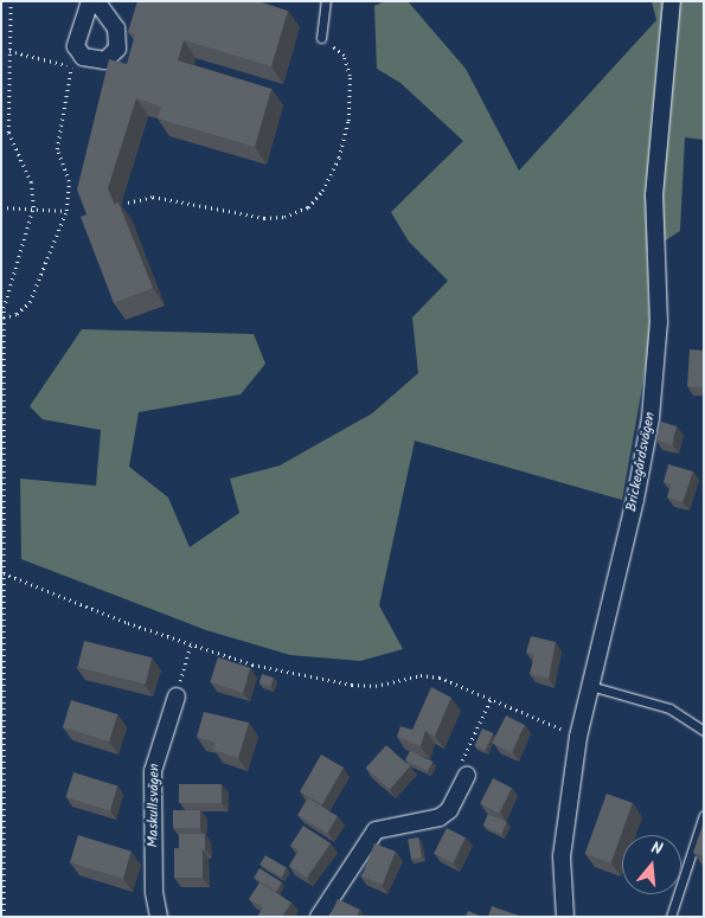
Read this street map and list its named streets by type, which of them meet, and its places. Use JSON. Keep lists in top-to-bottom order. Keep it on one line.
{"streets":{"street":["Brickegårdsvägen","Maskullsvägen"]},"north":"top"}
